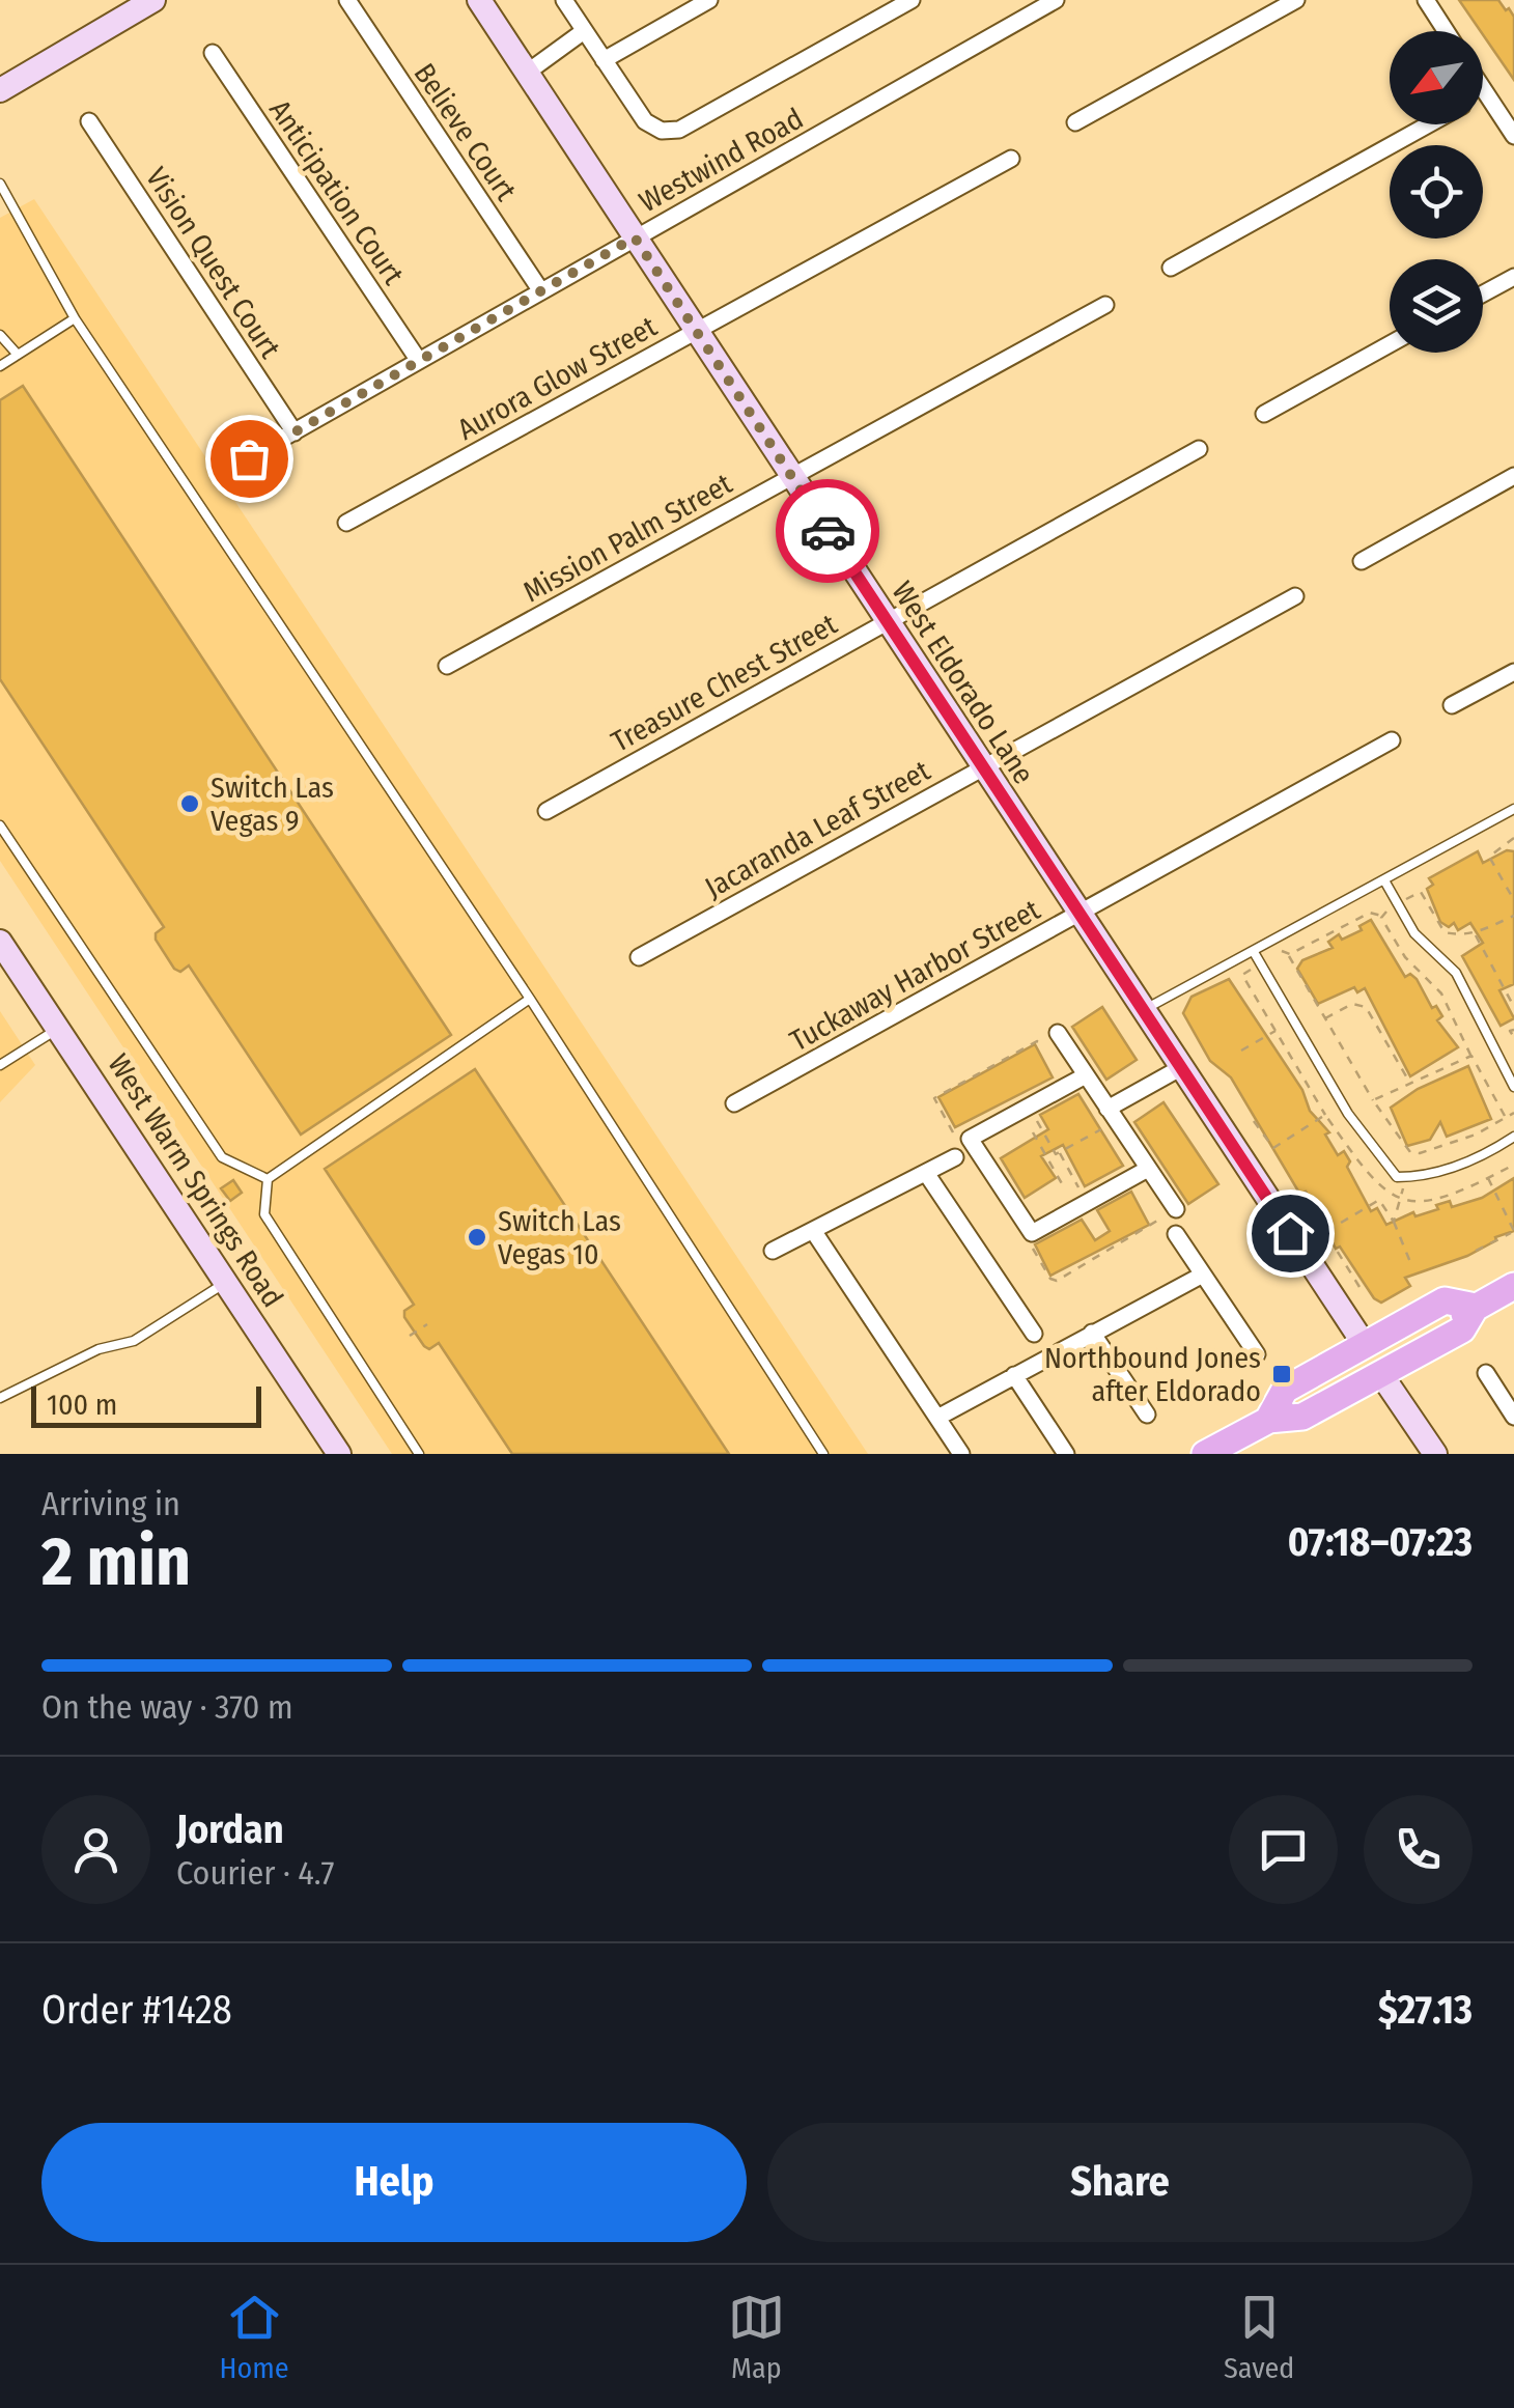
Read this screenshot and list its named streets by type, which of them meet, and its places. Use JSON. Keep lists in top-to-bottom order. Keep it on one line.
{"streets":{"street":["Believe Court","Westwind Road","Anticipation Court","Vision Quest Court","Aurora Glow Street","Mission Palm Street","Treasure Chest Street","West Eldorado Lane","Jacaranda Leaf Street","Tuckaway Harbor Street","West Warm Springs Road"]},"crossings":[["Believe Court","Westwind Road"],["Westwind Road","Anticipation Court"],["Westwind Road","Vision Quest Court"],["Westwind Road","West Eldorado Lane"],["Aurora Glow Street","West Eldorado Lane"],["Mission Palm Street","West Eldorado Lane"],["Treasure Chest Street","West Eldorado Lane"],["West Eldorado Lane","Jacaranda Leaf Street"],["West Eldorado Lane","Tuckaway Harbor Street"]],"places":{"other":["Switch Las Vegas 9","Switch Las Vegas 10"],"transit":["Northbound Jones after Eldorado"]},"scale_bar":"100 m","north":"bottom left","page":{"scale":"100 m","heading":["2 min","Arriving in","07:18–07:23"],"panel":["Jordan","Courier · 4.7","Order #1428","$27.13"],"bar":"On the way · 370 m","buttons":["Help","Share"],"tabs":["Home","Map","Saved"]}}
